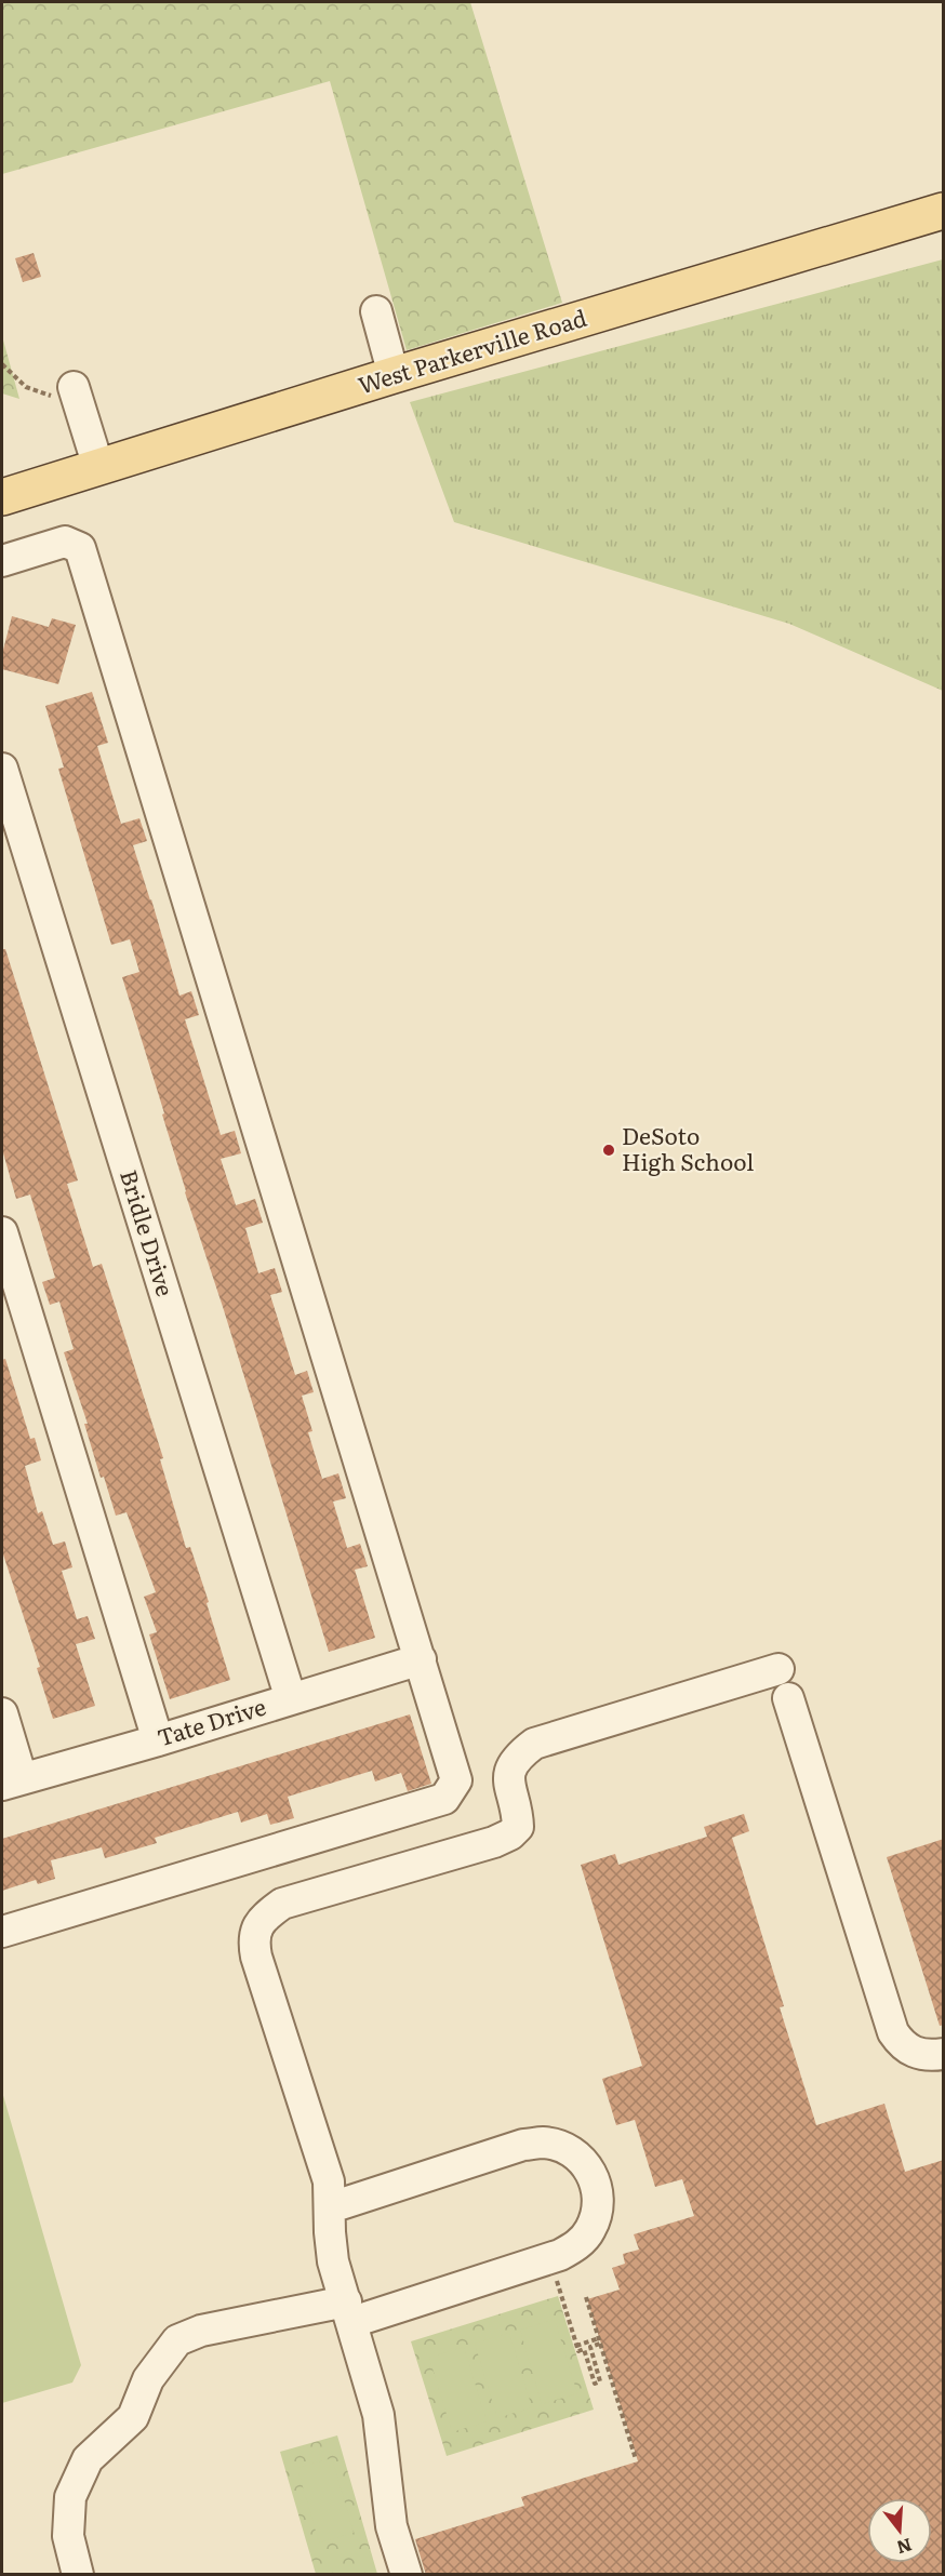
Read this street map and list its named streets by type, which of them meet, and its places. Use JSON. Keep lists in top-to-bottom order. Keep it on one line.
{"streets":{"main road":["West Parkerville Road"],"street":["Bridle Drive","Tate Drive"]},"crossings":[["Bridle Drive","Tate Drive"]],"places":["DeSoto High School"],"north":"bottom"}
